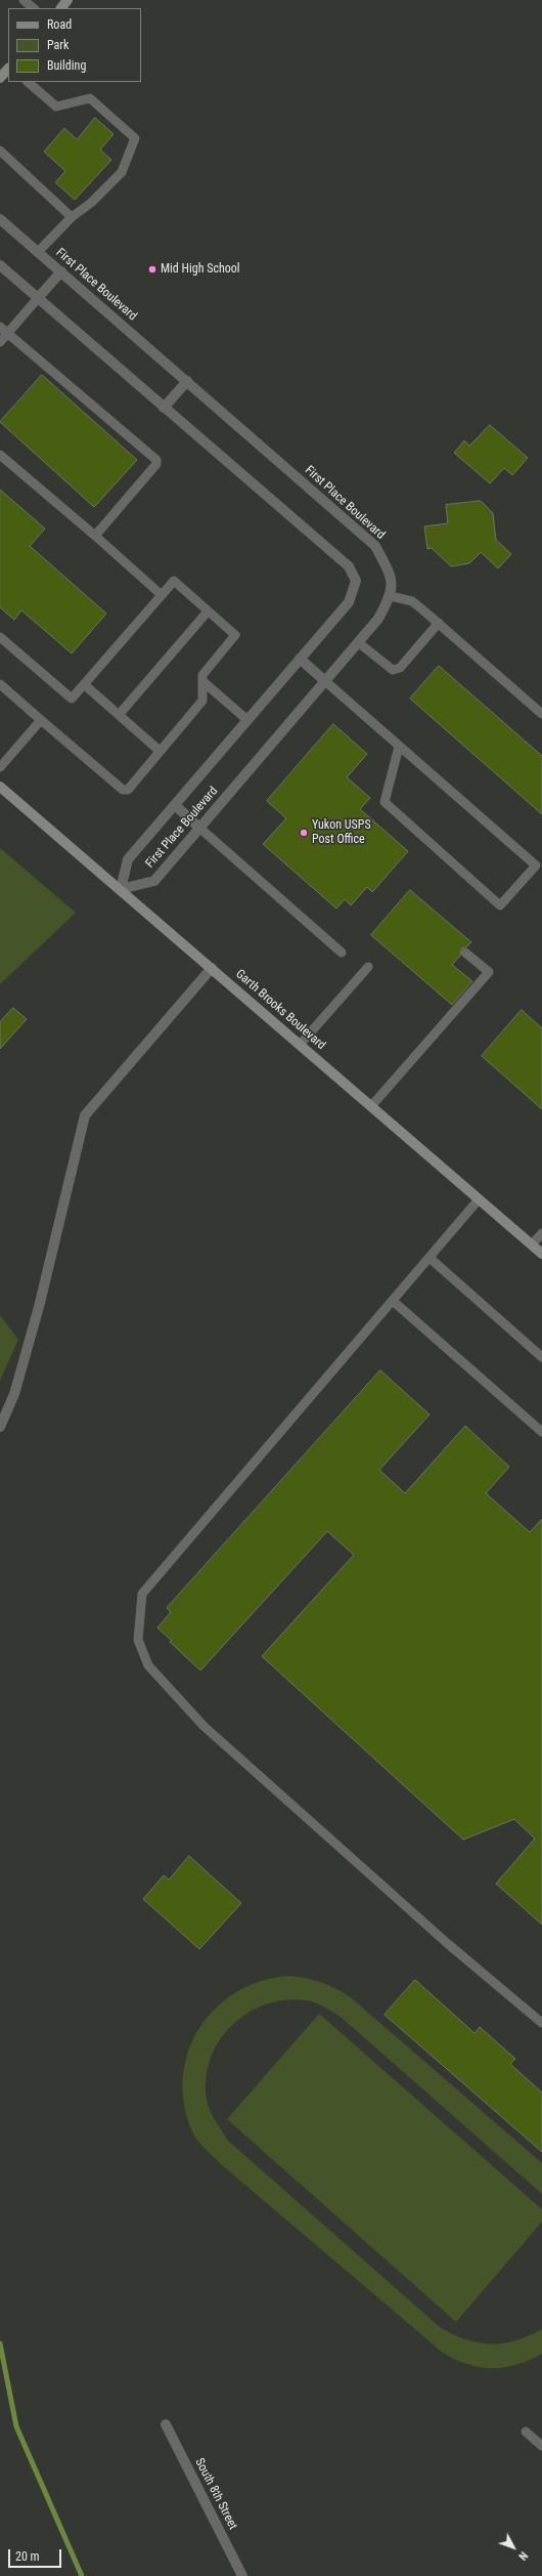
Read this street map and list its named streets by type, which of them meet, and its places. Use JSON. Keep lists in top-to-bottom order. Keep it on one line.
{"streets":{"street":["First Place Boulevard","Garth Brooks Boulevard","South 8th Street"]},"crossings":[["First Place Boulevard","Garth Brooks Boulevard"]],"places":["Mid High School","Yukon USPS Post Office"],"legend":["Road","Park","Building"],"scale_bar":"20 m","north":"bottom right"}
